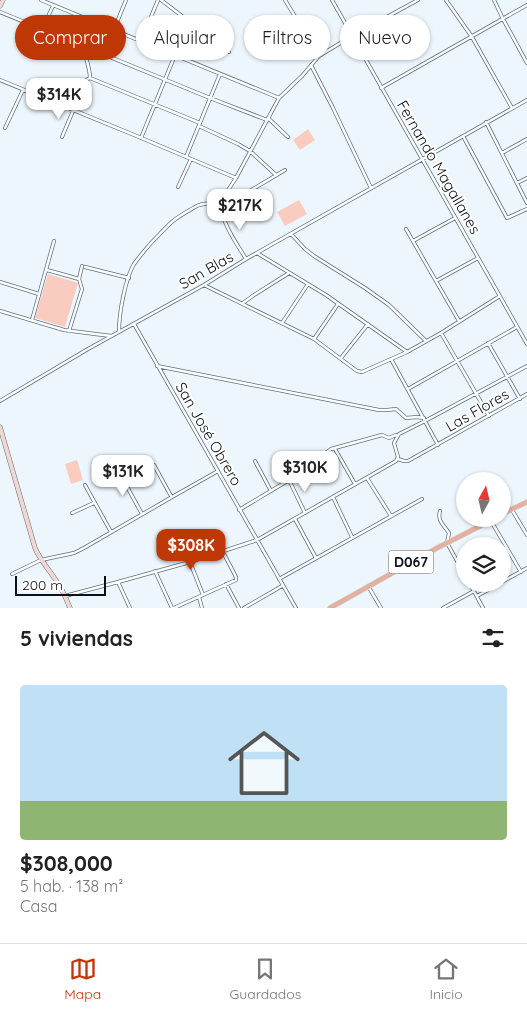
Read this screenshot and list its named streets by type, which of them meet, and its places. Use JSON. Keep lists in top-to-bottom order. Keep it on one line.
{"streets":{"main road":["D067"],"street":["Fernando Magallanes","San Blas","Las Flores","San José Obrero"]},"crossings":[["Fernando Magallanes","San Blas"],["San Blas","San José Obrero"],["Las Flores","San José Obrero"]],"scale_bar":"200 m","north":"top","page":{"chip":["Comprar","Alquilar","Filtros","Nuevo"],"price":["$314K","$217K","$310K","$131K","$308K"],"scale":"200 m","heading":"5 viviendas","list":[{"name":"$308,000","note":"5 hab. · 138 m² · Casa"}],"tabs":["Mapa","Guardados","Inicio"]}}
